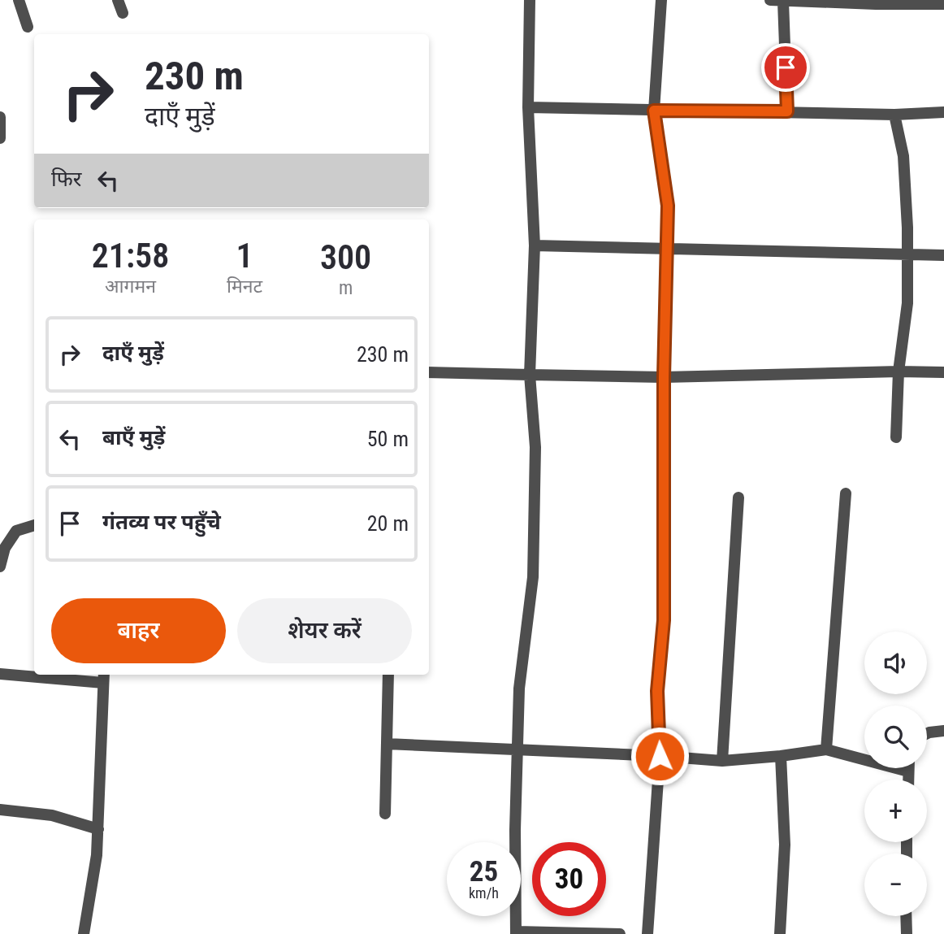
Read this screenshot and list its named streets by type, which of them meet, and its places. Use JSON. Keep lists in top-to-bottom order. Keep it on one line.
{"page":{"turn":["230 m","दाएँ मुड़ें"],"then":"फिर","eta":["21:58","आगमन","1","मिनट","300","m"],"list":[{"name":"दाएँ मुड़ें","value":"230 m"},{"name":"बाएँ मुड़ें","value":"50 m"},{"name":"गंतव्य पर पहुँचे","value":"20 m"}],"buttons":["बाहर","शेयर करें"],"map_buttons":["+","−"],"speed":"25 km/h","limit":"30"}}
